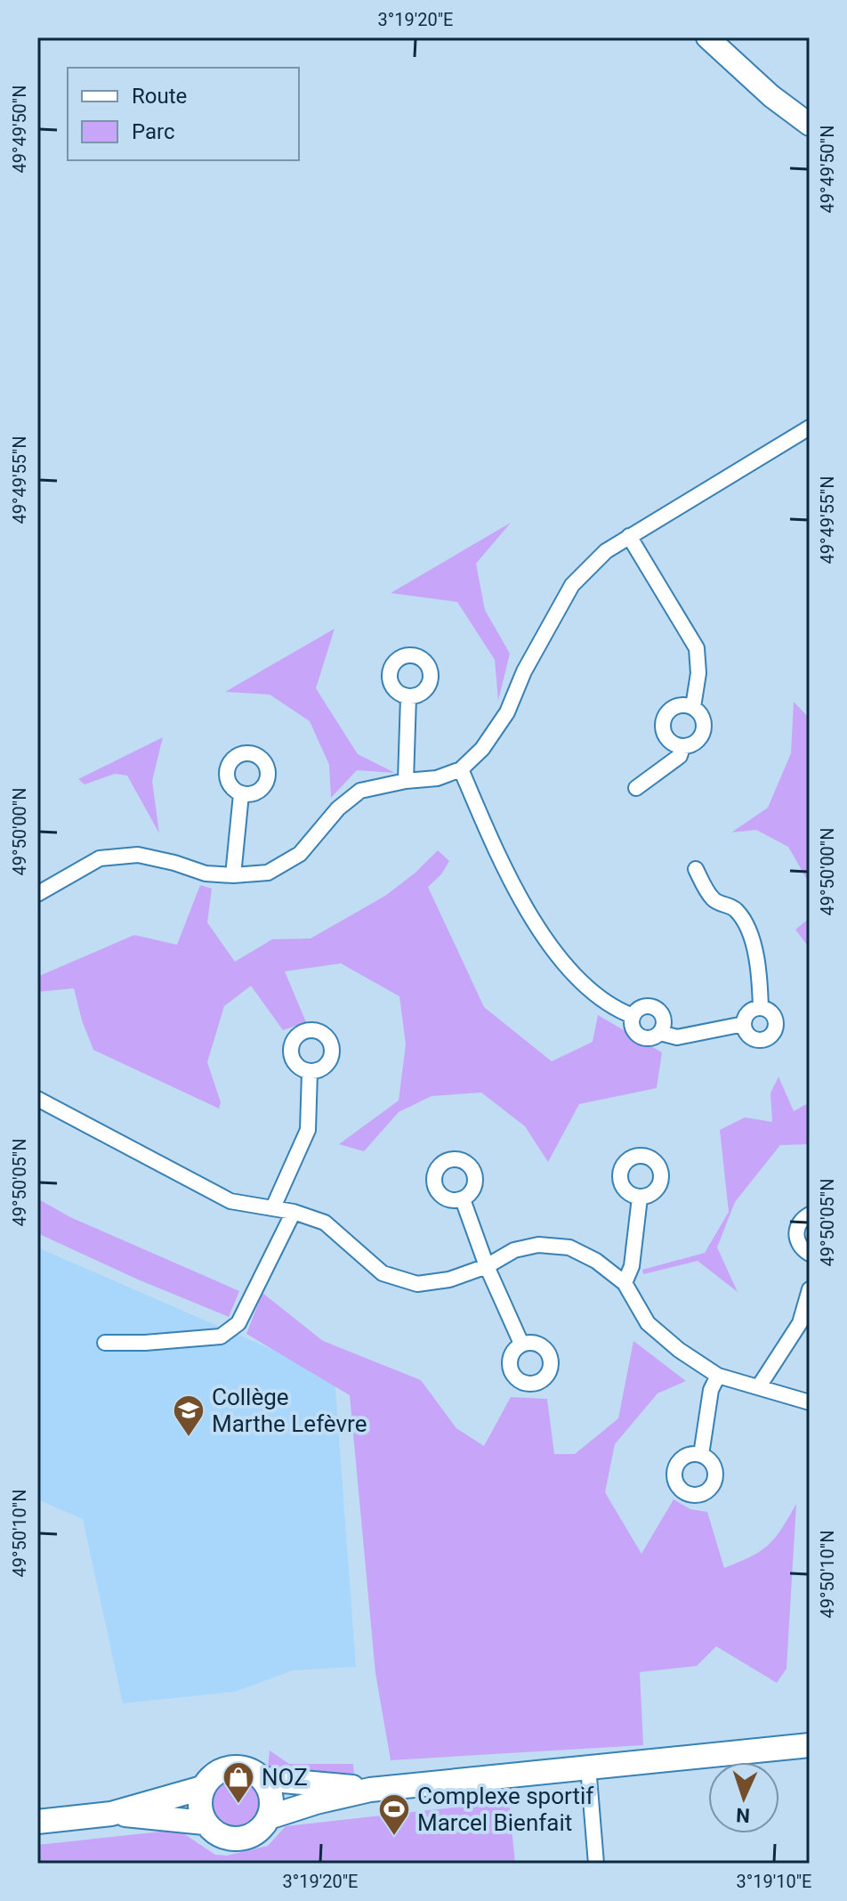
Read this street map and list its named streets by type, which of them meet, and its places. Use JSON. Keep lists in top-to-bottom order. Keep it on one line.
{"places":{"school or university":["Collège Marthe Lefèvre"],"shop":["NOZ"],"sports":["Complexe sportif Marcel Bienfait"]},"legend":["Route","Parc"],"north":"bottom","coordinates":["3°19'20\"E","49°49'50\"N","49°49'55\"N","49°50'00\"N","49°50'05\"N","49°50'10\"N","3°19'10\"E"]}
